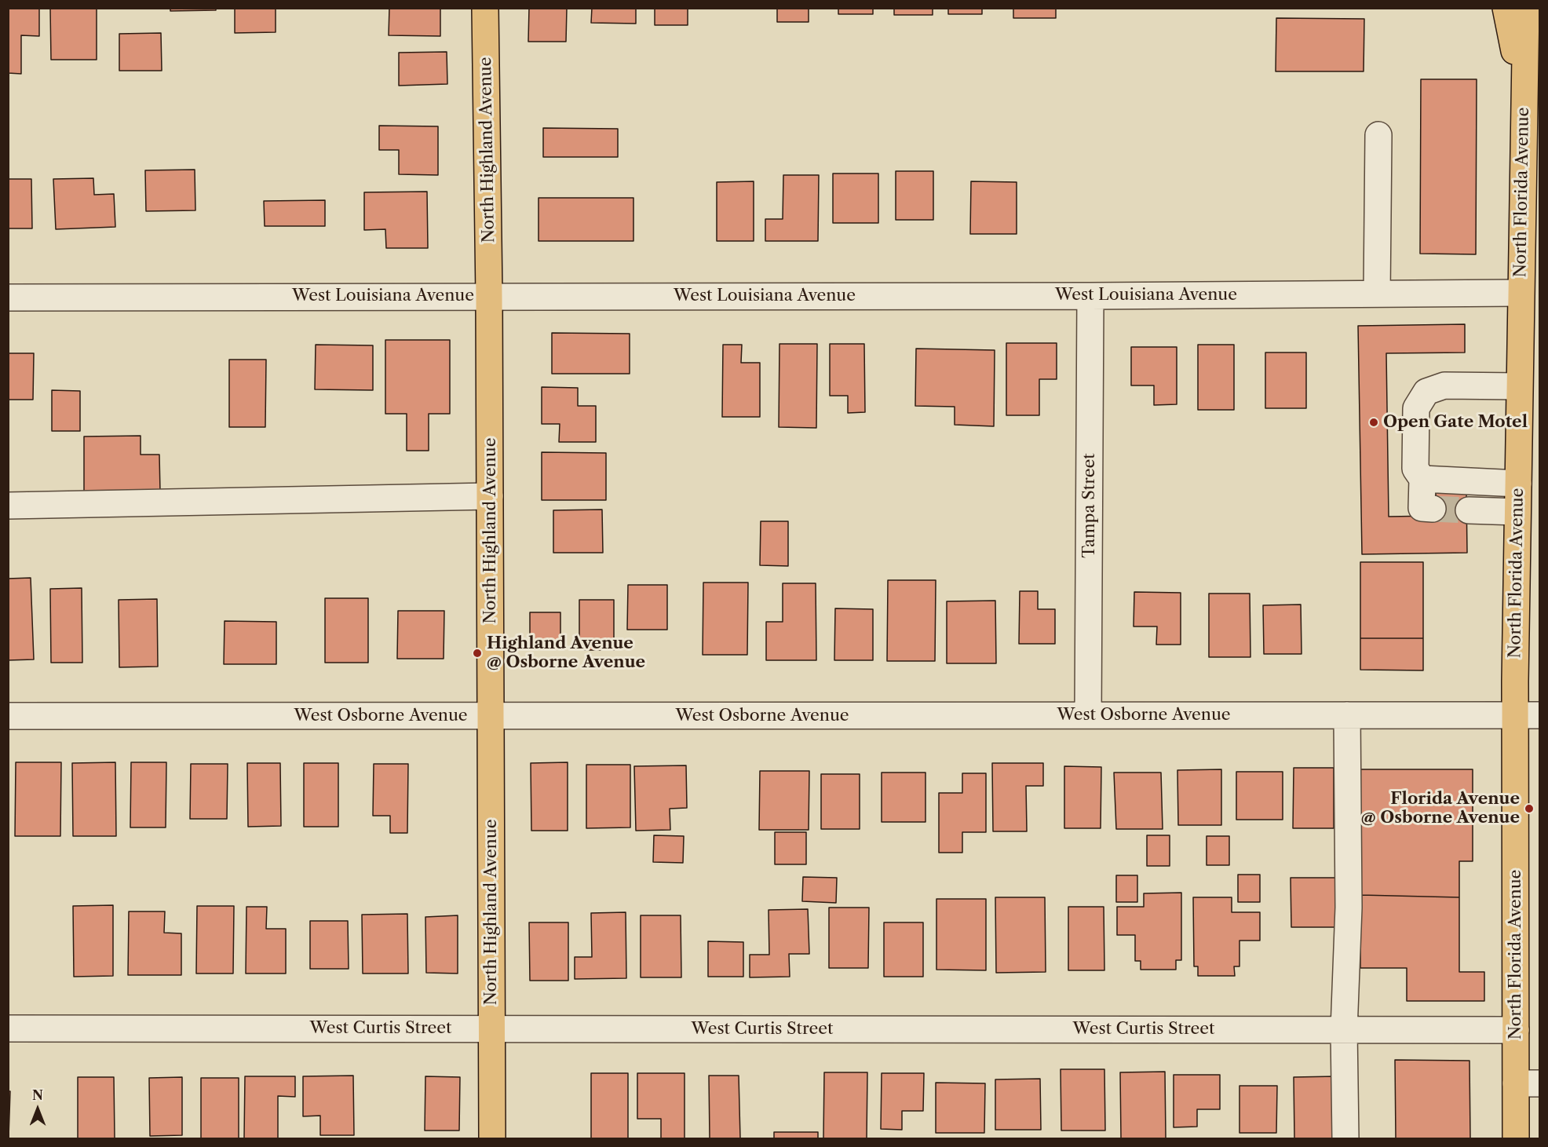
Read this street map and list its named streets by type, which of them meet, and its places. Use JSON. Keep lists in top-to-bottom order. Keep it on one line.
{"streets":{"main road":["North Highland Avenue","North Florida Avenue"],"street":["West Louisiana Avenue","Tampa Street","West Osborne Avenue","West Curtis Street"]},"crossings":[["North Highland Avenue","West Louisiana Avenue"],["North Highland Avenue","West Osborne Avenue"],["North Highland Avenue","West Curtis Street"],["North Florida Avenue","West Louisiana Avenue"],["North Florida Avenue","West Osborne Avenue"],["North Florida Avenue","West Curtis Street"],["West Louisiana Avenue","Tampa Street"],["Tampa Street","West Osborne Avenue"]],"places":["Open Gate Motel","Highland Avenue @ Osborne Avenue","Florida Avenue @ Osborne Avenue"],"north":"top"}
